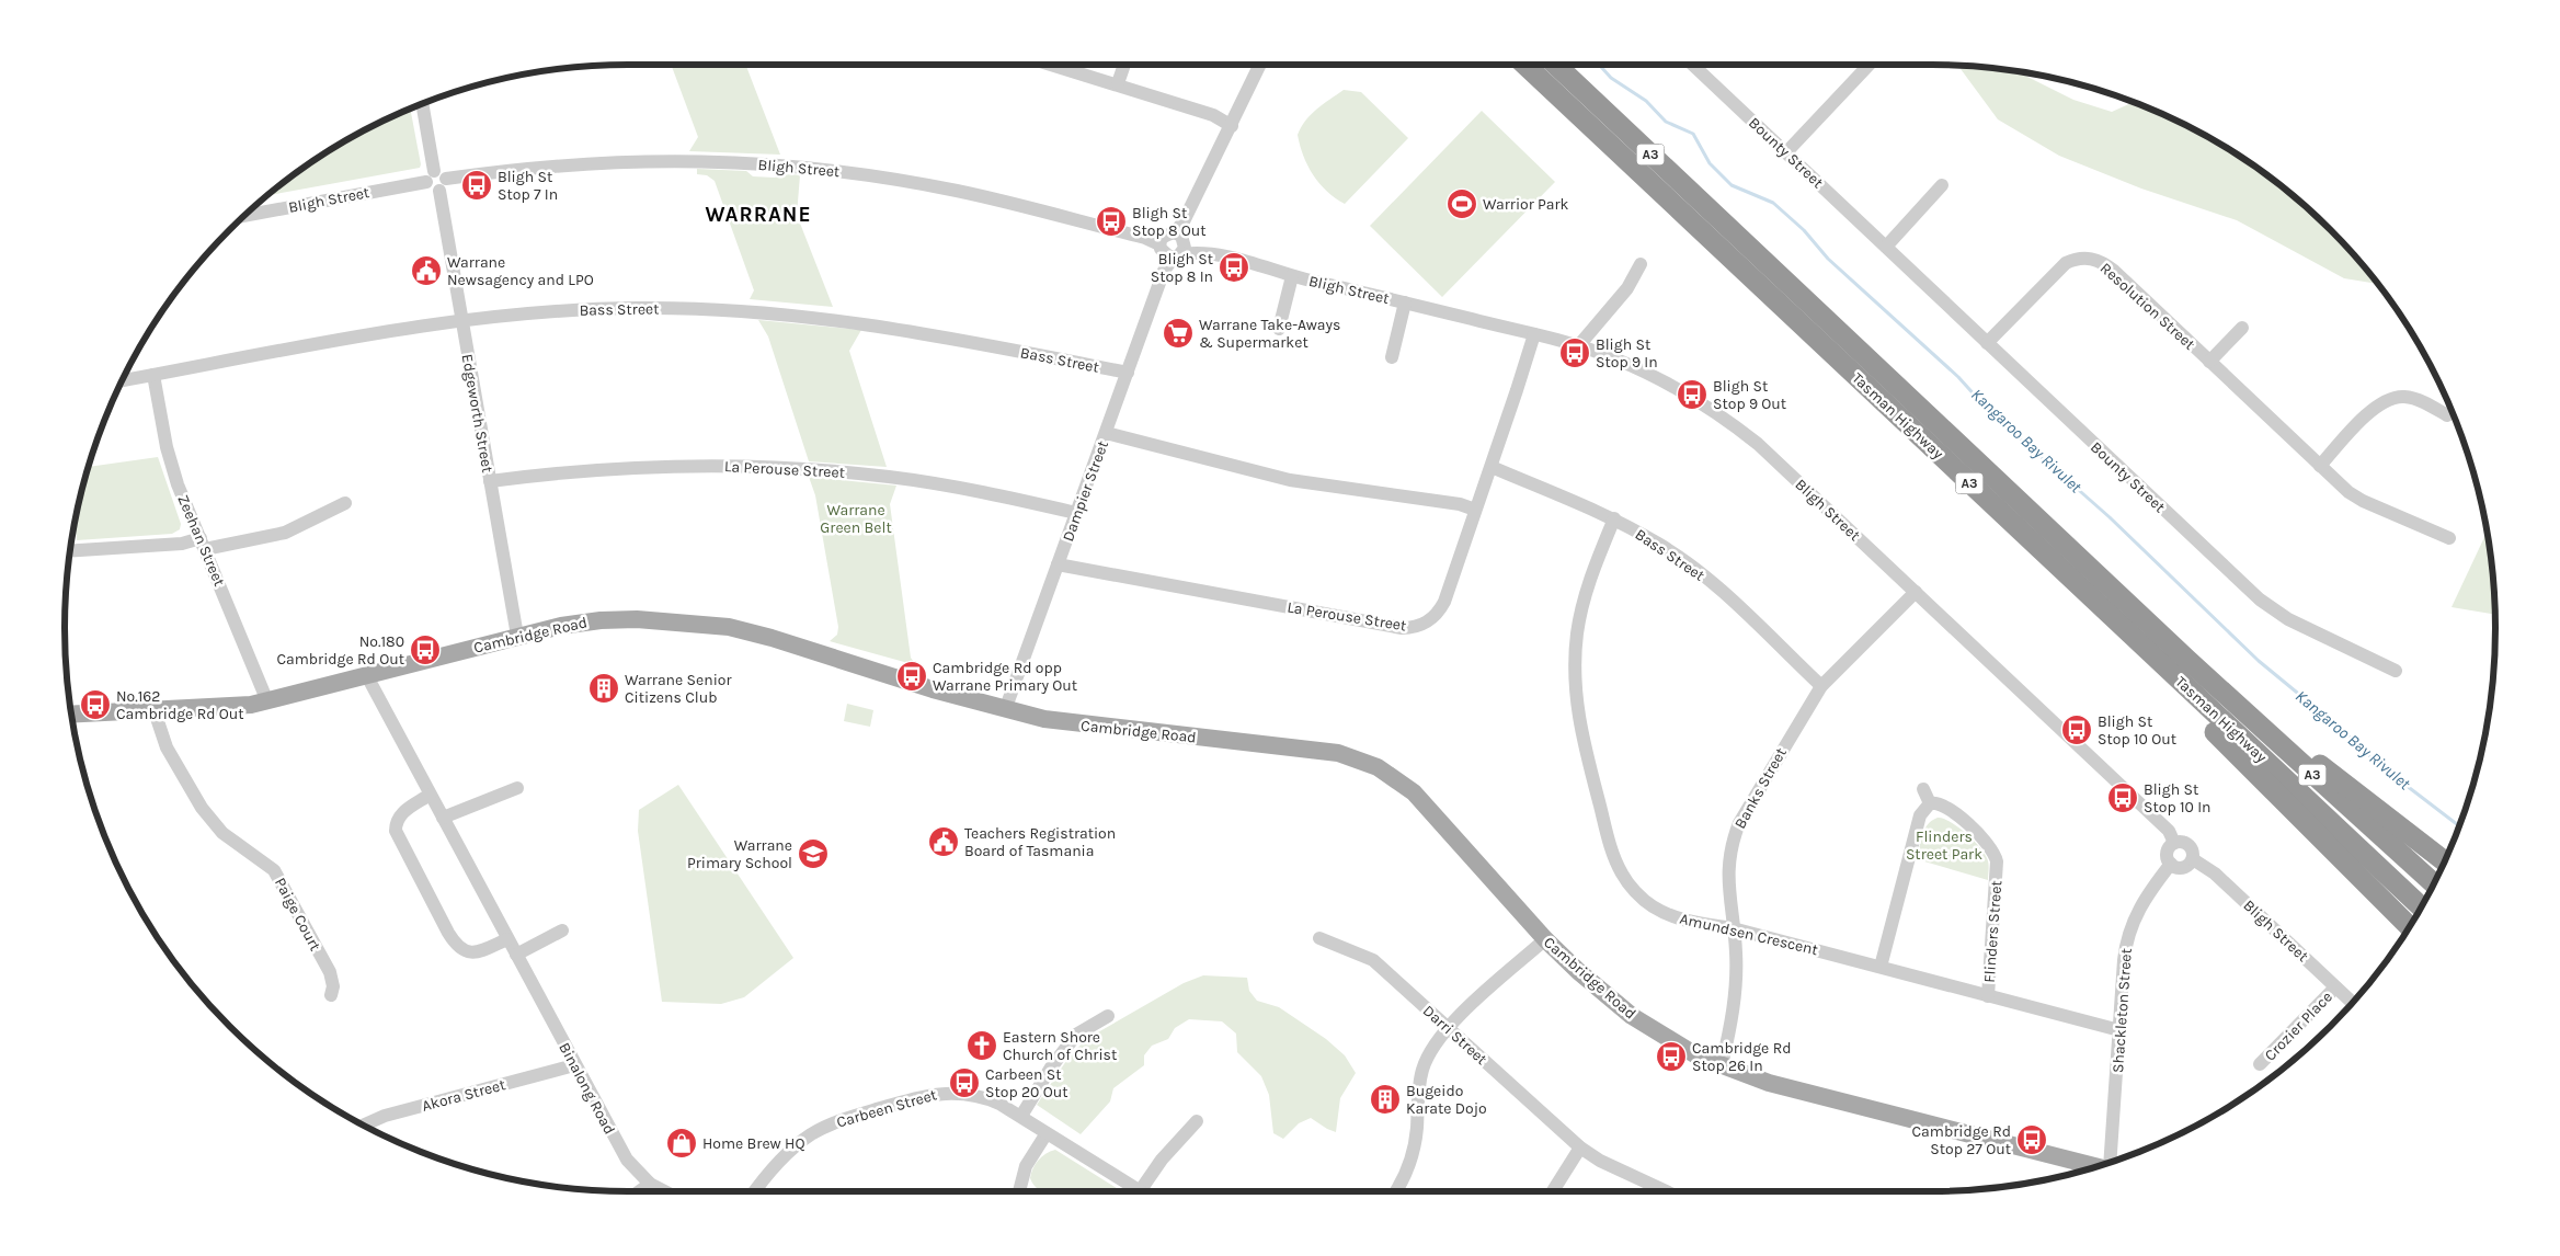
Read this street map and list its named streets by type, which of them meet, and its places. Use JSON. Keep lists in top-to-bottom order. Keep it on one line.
{"streets":{"highway":["A3","Tasman Highway"],"main road":["Cambridge Road"],"street":["Bounty Street","Bligh Street","Resolution Street","Bass Street","Edgeworth Street","La Perouse Street","Dampier Street","Zeehan Street","Banks Street","Paige Court","Flinders Street","Amundsen Crescent","Shackleton Street","Crozier Place","Darri Street","Binalong Road","Akora Street","Carbeen Street"]},"crossings":[["Bounty Street","Resolution Street"],["Bligh Street","Edgeworth Street"],["Bligh Street","La Perouse Street"],["Bligh Street","Dampier Street"],["Bligh Street","Banks Street"],["Bligh Street","Shackleton Street"],["Bligh Street","Crozier Place"],["Bass Street","Edgeworth Street"],["Bass Street","La Perouse Street"],["Bass Street","Dampier Street"],["Bass Street","Zeehan Street"],["Bass Street","Banks Street"],["Bass Street","Amundsen Crescent"],["Edgeworth Street","La Perouse Street"],["Edgeworth Street","Cambridge Road"],["La Perouse Street","Dampier Street"],["Dampier Street","Cambridge Road"],["Zeehan Street","Cambridge Road"],["Cambridge Road","Banks Street"],["Cambridge Road","Paige Court"],["Cambridge Road","Binalong Road"],["Banks Street","Amundsen Crescent"],["Flinders Street","Amundsen Crescent"],["Amundsen Crescent","Shackleton Street"],["Binalong Road","Akora Street"]],"districts":["WARRANE"],"water":["Kangaroo Bay Rivulet"],"parks":["Warrane Green Belt","Flinders Street Park"],"places":{"bus stop":["Bligh St Stop 7 In","Bligh St Stop 8 Out","Bligh St Stop 8 In","Bligh St Stop 9 In","Bligh St Stop 9 Out","No.180 Cambridge Rd Out","Cambridge Rd opp Warrane Primary Out","No.162 Cambridge Rd Out","Bligh St Stop 10 Out","Bligh St Stop 10 In","Cambridge Rd Stop 26 In","Carbeen St Stop 20 Out","Cambridge Rd Stop 27 Out"],"sports":["Warrior Park"],"public building":["Warrane Newsagency and LPO","Teachers Registration Board of Tasmania"],"supermarket":["Warrane Take-Aways & Supermarket"],"building":["Warrane Senior Citizens Club","Bugeido Karate Dojo"],"school or university":["Warrane Primary School"],"church":["Eastern Shore Church of Christ"],"shop":["Home Brew HQ"]}}
